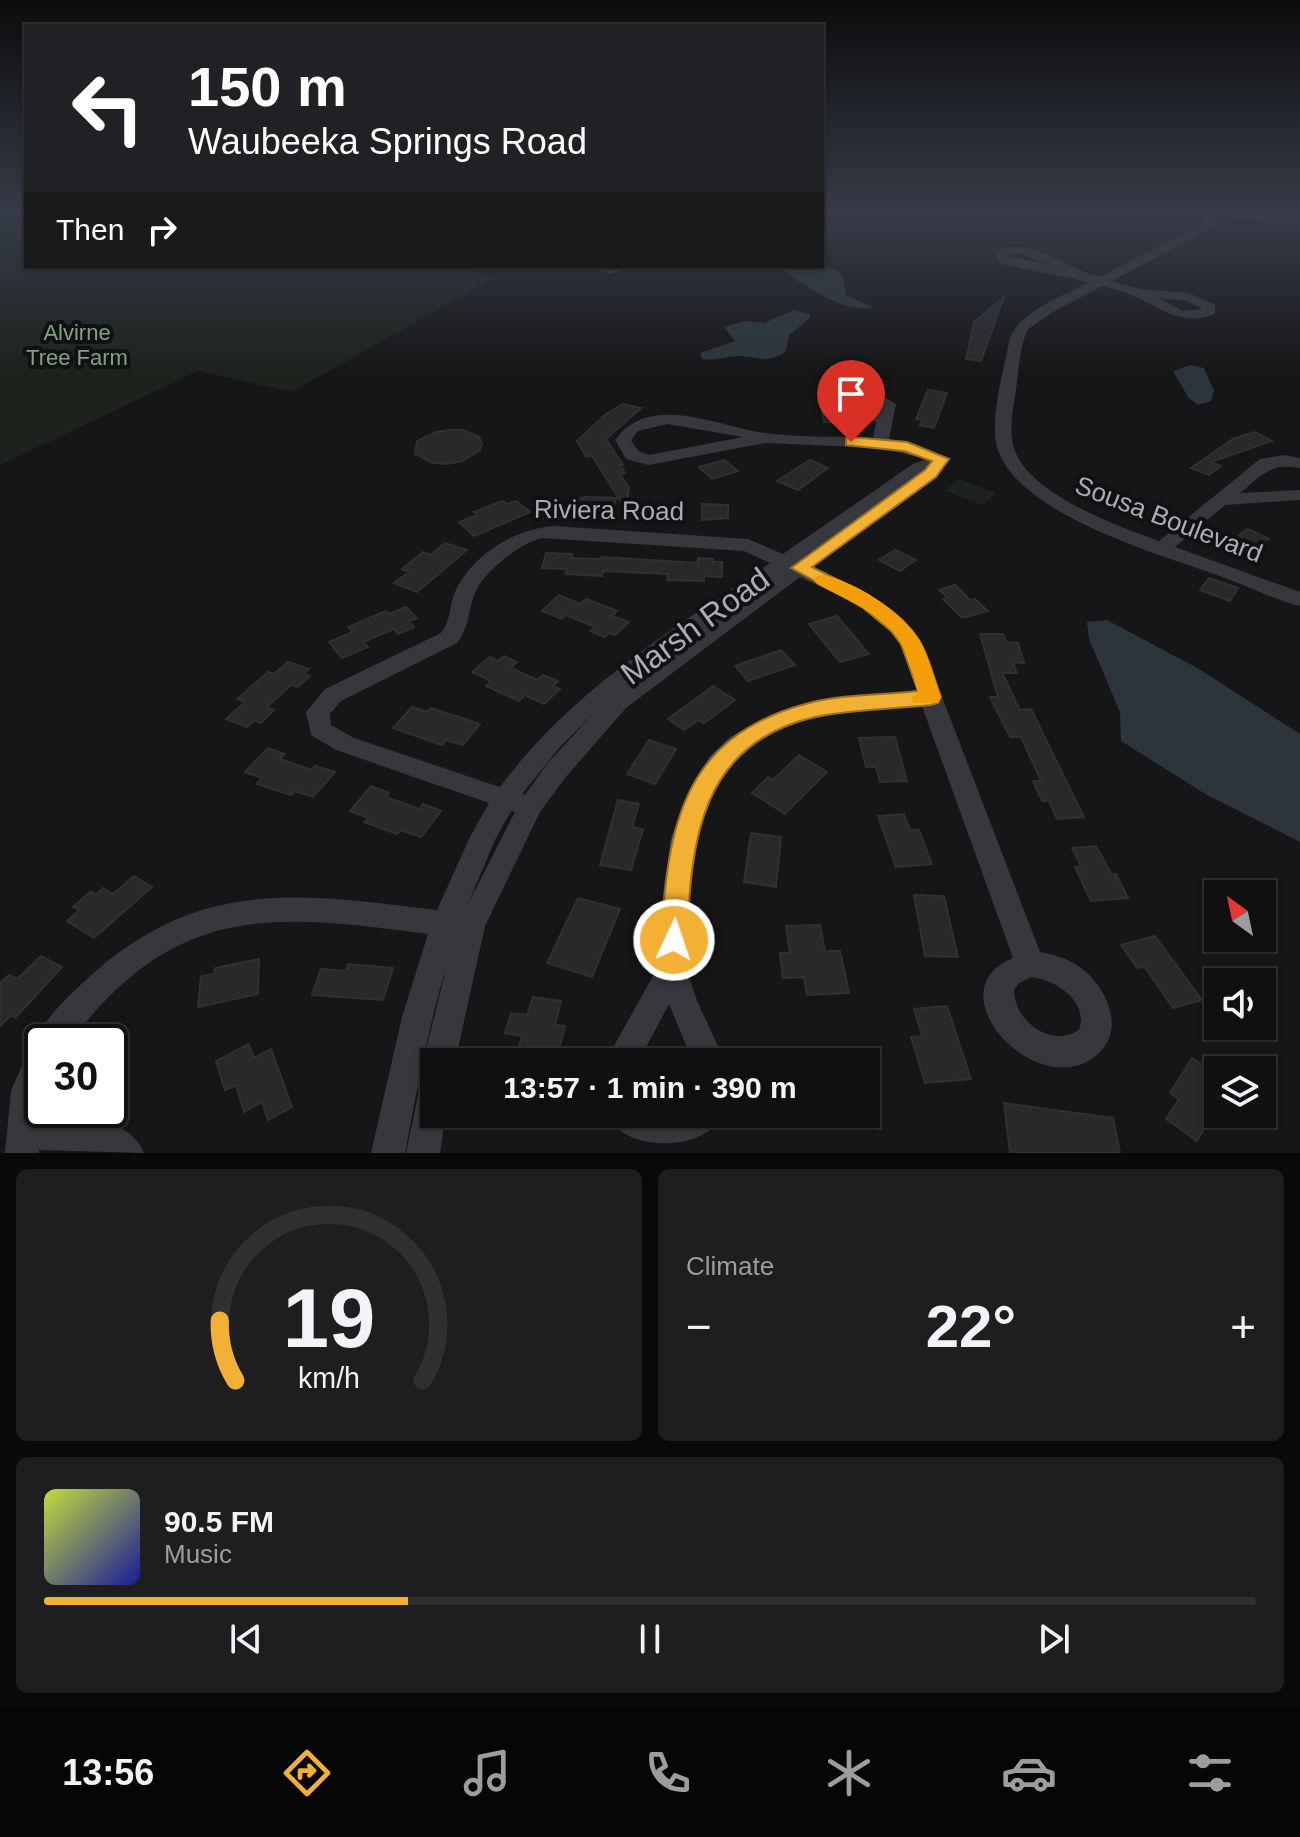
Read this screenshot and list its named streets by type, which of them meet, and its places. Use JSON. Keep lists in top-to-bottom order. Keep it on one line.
{"streets":{"street":["Riviera Road","Sousa Boulevard","Marsh Road"]},"crossings":[["Riviera Road","Marsh Road"]],"parks":["Alvirne Tree Farm"],"north":"top left","page":{"turn":["150 m","Waubeeka Springs Road"],"then":"Then","limit":"30","trip":"13:57 · 1 min · 390 m","tile":"Climate","heat":["−","22°","+"],"song":["90.5 FM","Music"],"tabs":"13:56","gauge":["19","km/h"]}}
